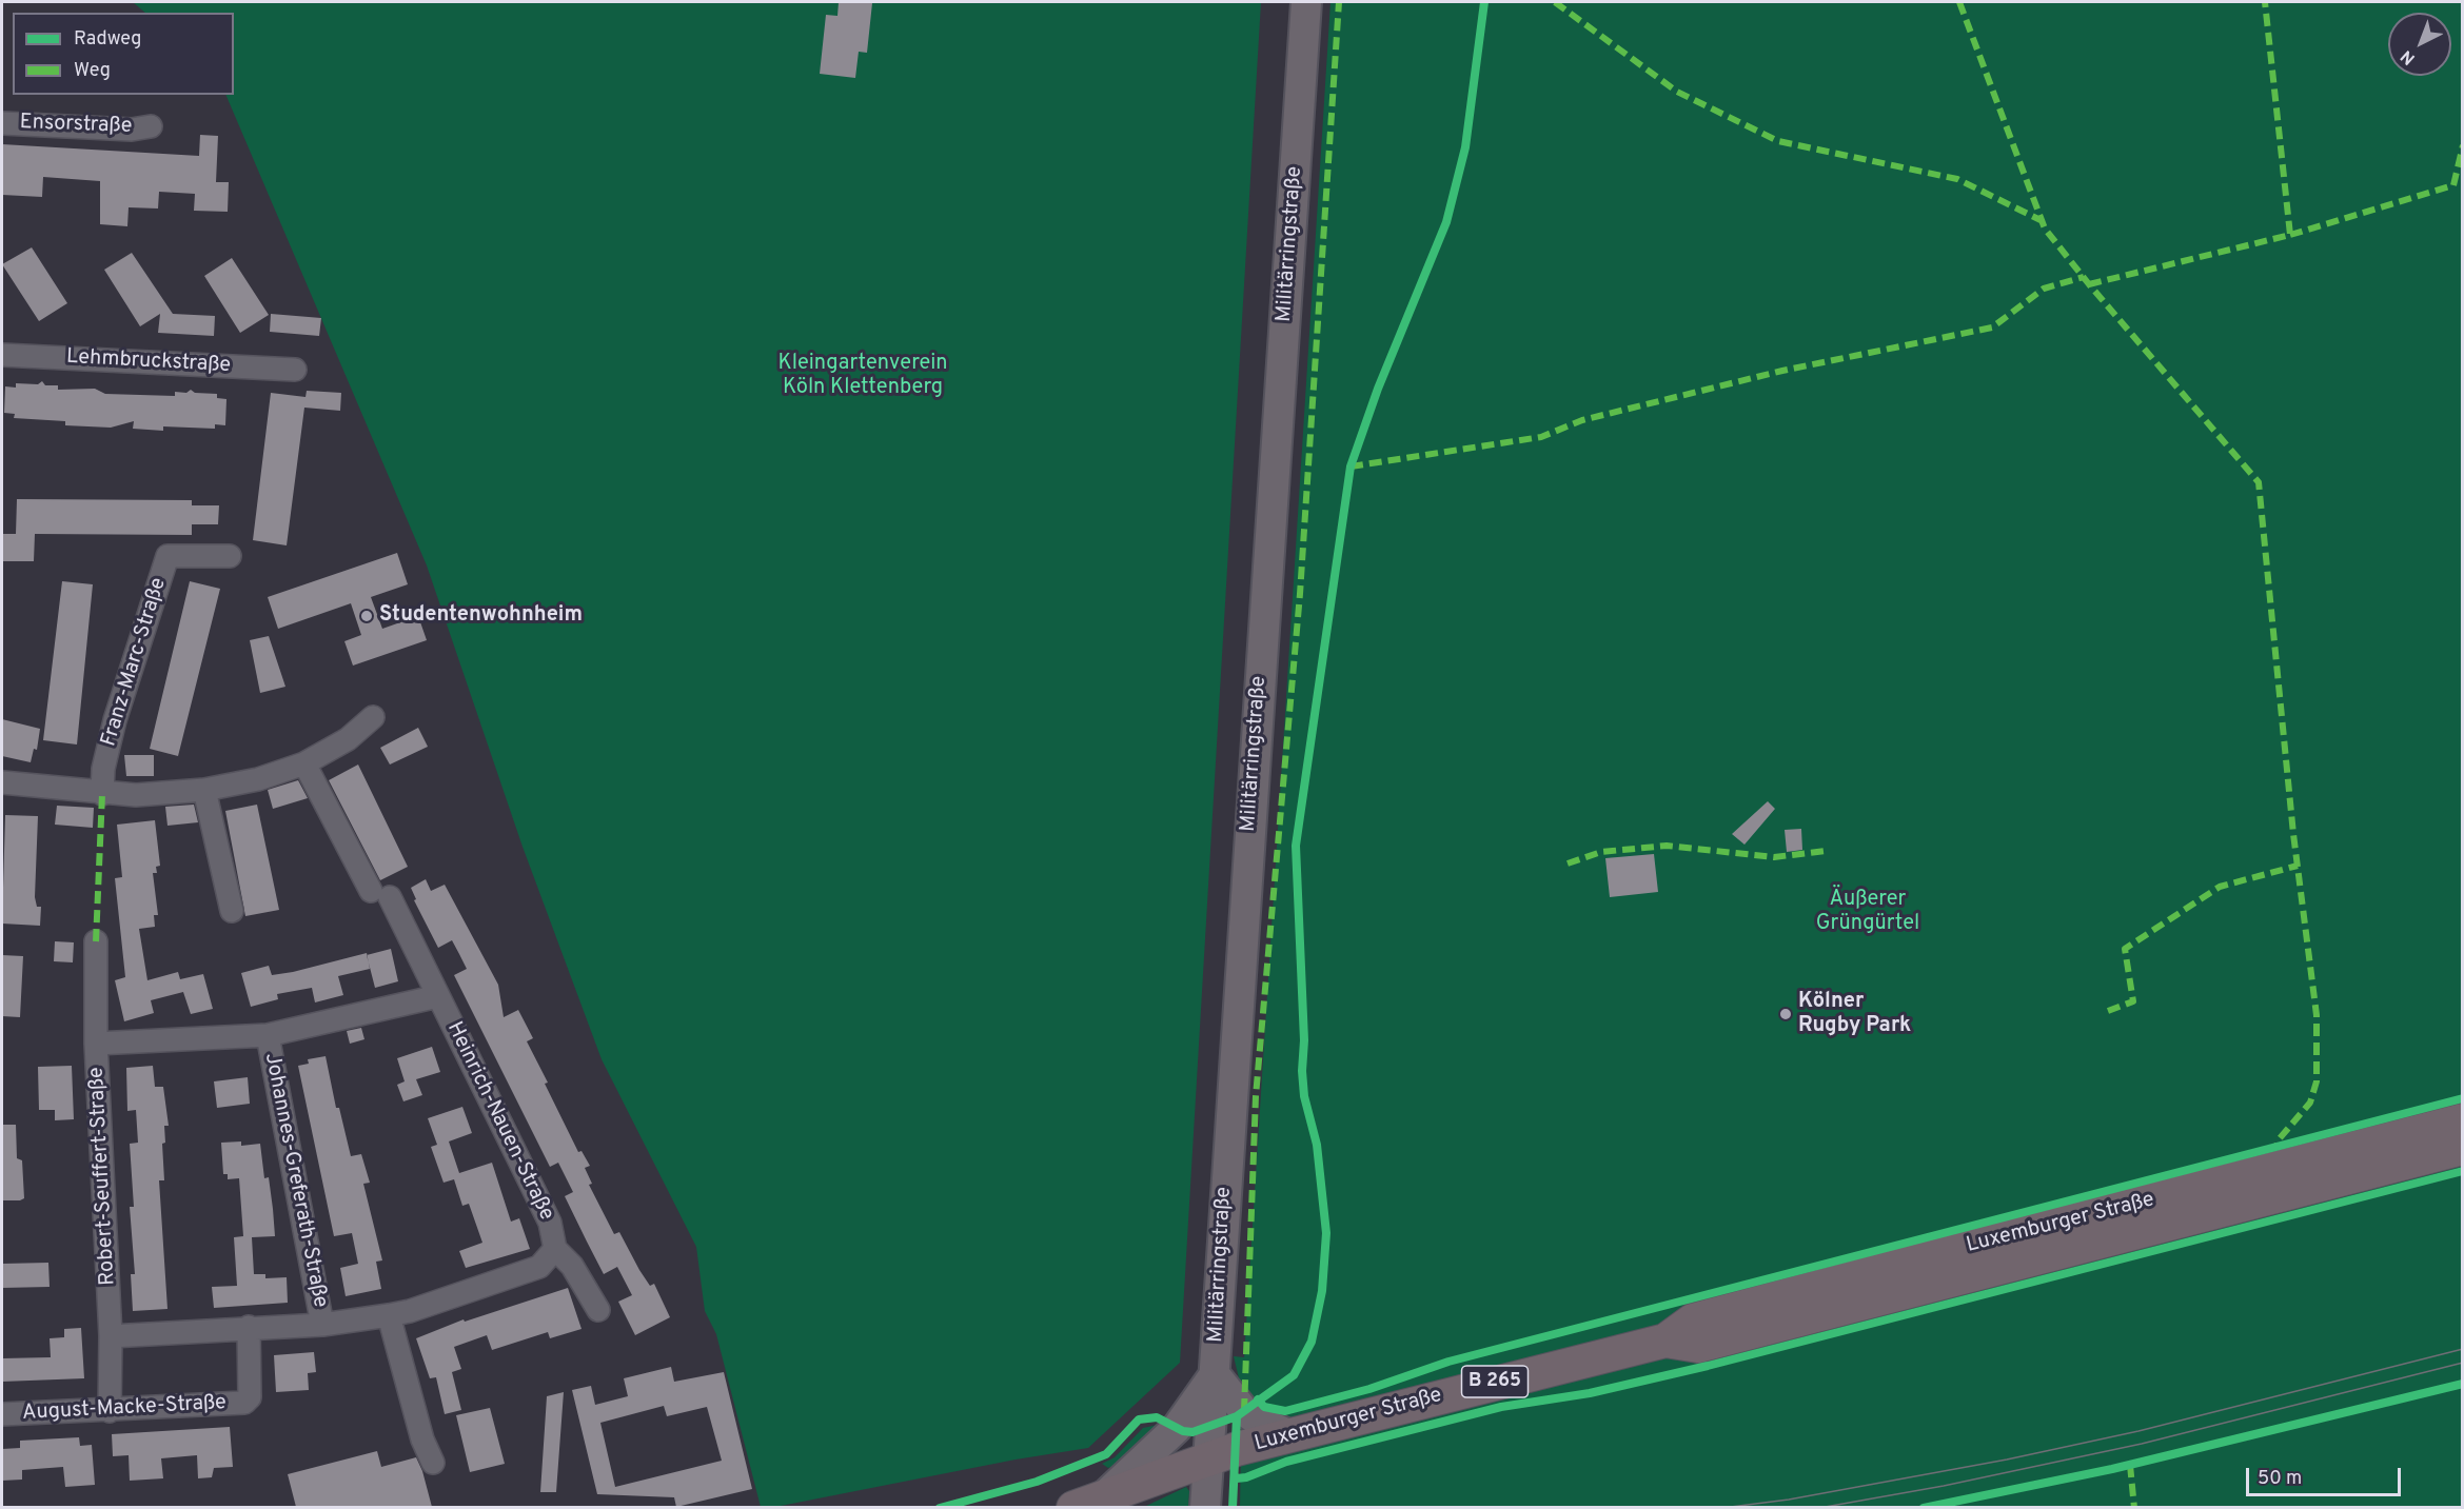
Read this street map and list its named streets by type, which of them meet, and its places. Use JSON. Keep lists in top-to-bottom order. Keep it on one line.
{"streets":{"main road":["Militärringstraße","Luxemburger Straße","B 265"],"street":["Ensorstraße","Lehmbruckstraße","Franz-Marc-Straße","Heinrich-Nauen-Straße","Robert-Seuffert-Straße","Johannes-Greferath-Straße","August-Macke-Straße"]},"crossings":[["Militärringstraße","Luxemburger Straße"],["Robert-Seuffert-Straße","August-Macke-Straße"]],"parks":["Kleingartenverein Köln Klettenberg","Äußerer Grüngürtel"],"places":["Studentenwohnheim","Kölner Rugby Park"],"legend":["Radweg","Weg"],"scale_bar":"50 m","north":"bottom left"}
